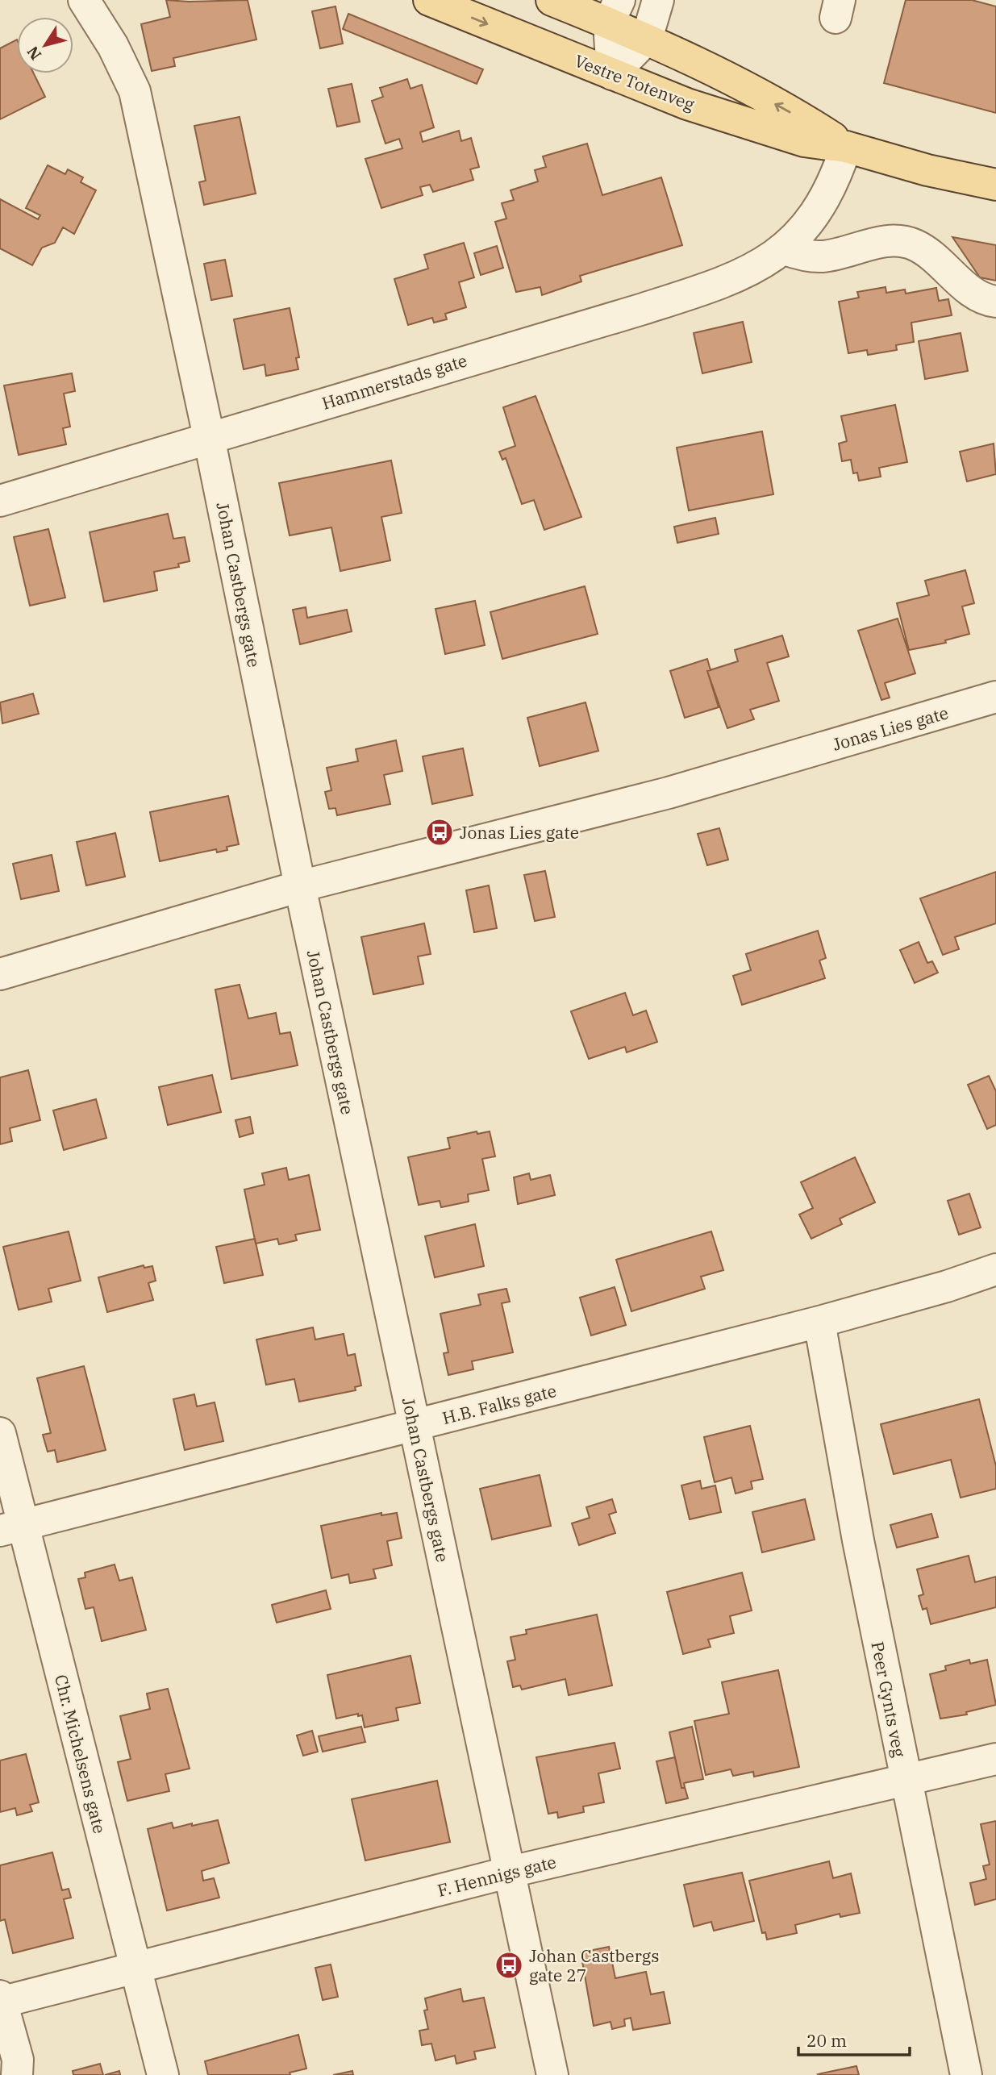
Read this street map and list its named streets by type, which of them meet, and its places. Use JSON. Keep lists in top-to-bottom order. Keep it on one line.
{"streets":{"main road":["Vestre Totenveg"],"street":["Hammerstads gate","Johan Castbergs gate","Jonas Lies gate","H.B. Falks gate","Peer Gynts veg","Chr. Michelsens gate","F. Hennigs gate"]},"crossings":[["Vestre Totenveg","Hammerstads gate"],["Hammerstads gate","Johan Castbergs gate"],["Johan Castbergs gate","Jonas Lies gate"],["Johan Castbergs gate","H.B. Falks gate"],["Johan Castbergs gate","F. Hennigs gate"],["H.B. Falks gate","Peer Gynts veg"],["H.B. Falks gate","Chr. Michelsens gate"],["Peer Gynts veg","F. Hennigs gate"],["Chr. Michelsens gate","F. Hennigs gate"]],"places":{"bus stop":["Jonas Lies gate","Johan Castbergs gate 27"]},"scale_bar":"20 m","north":"bottom left"}
